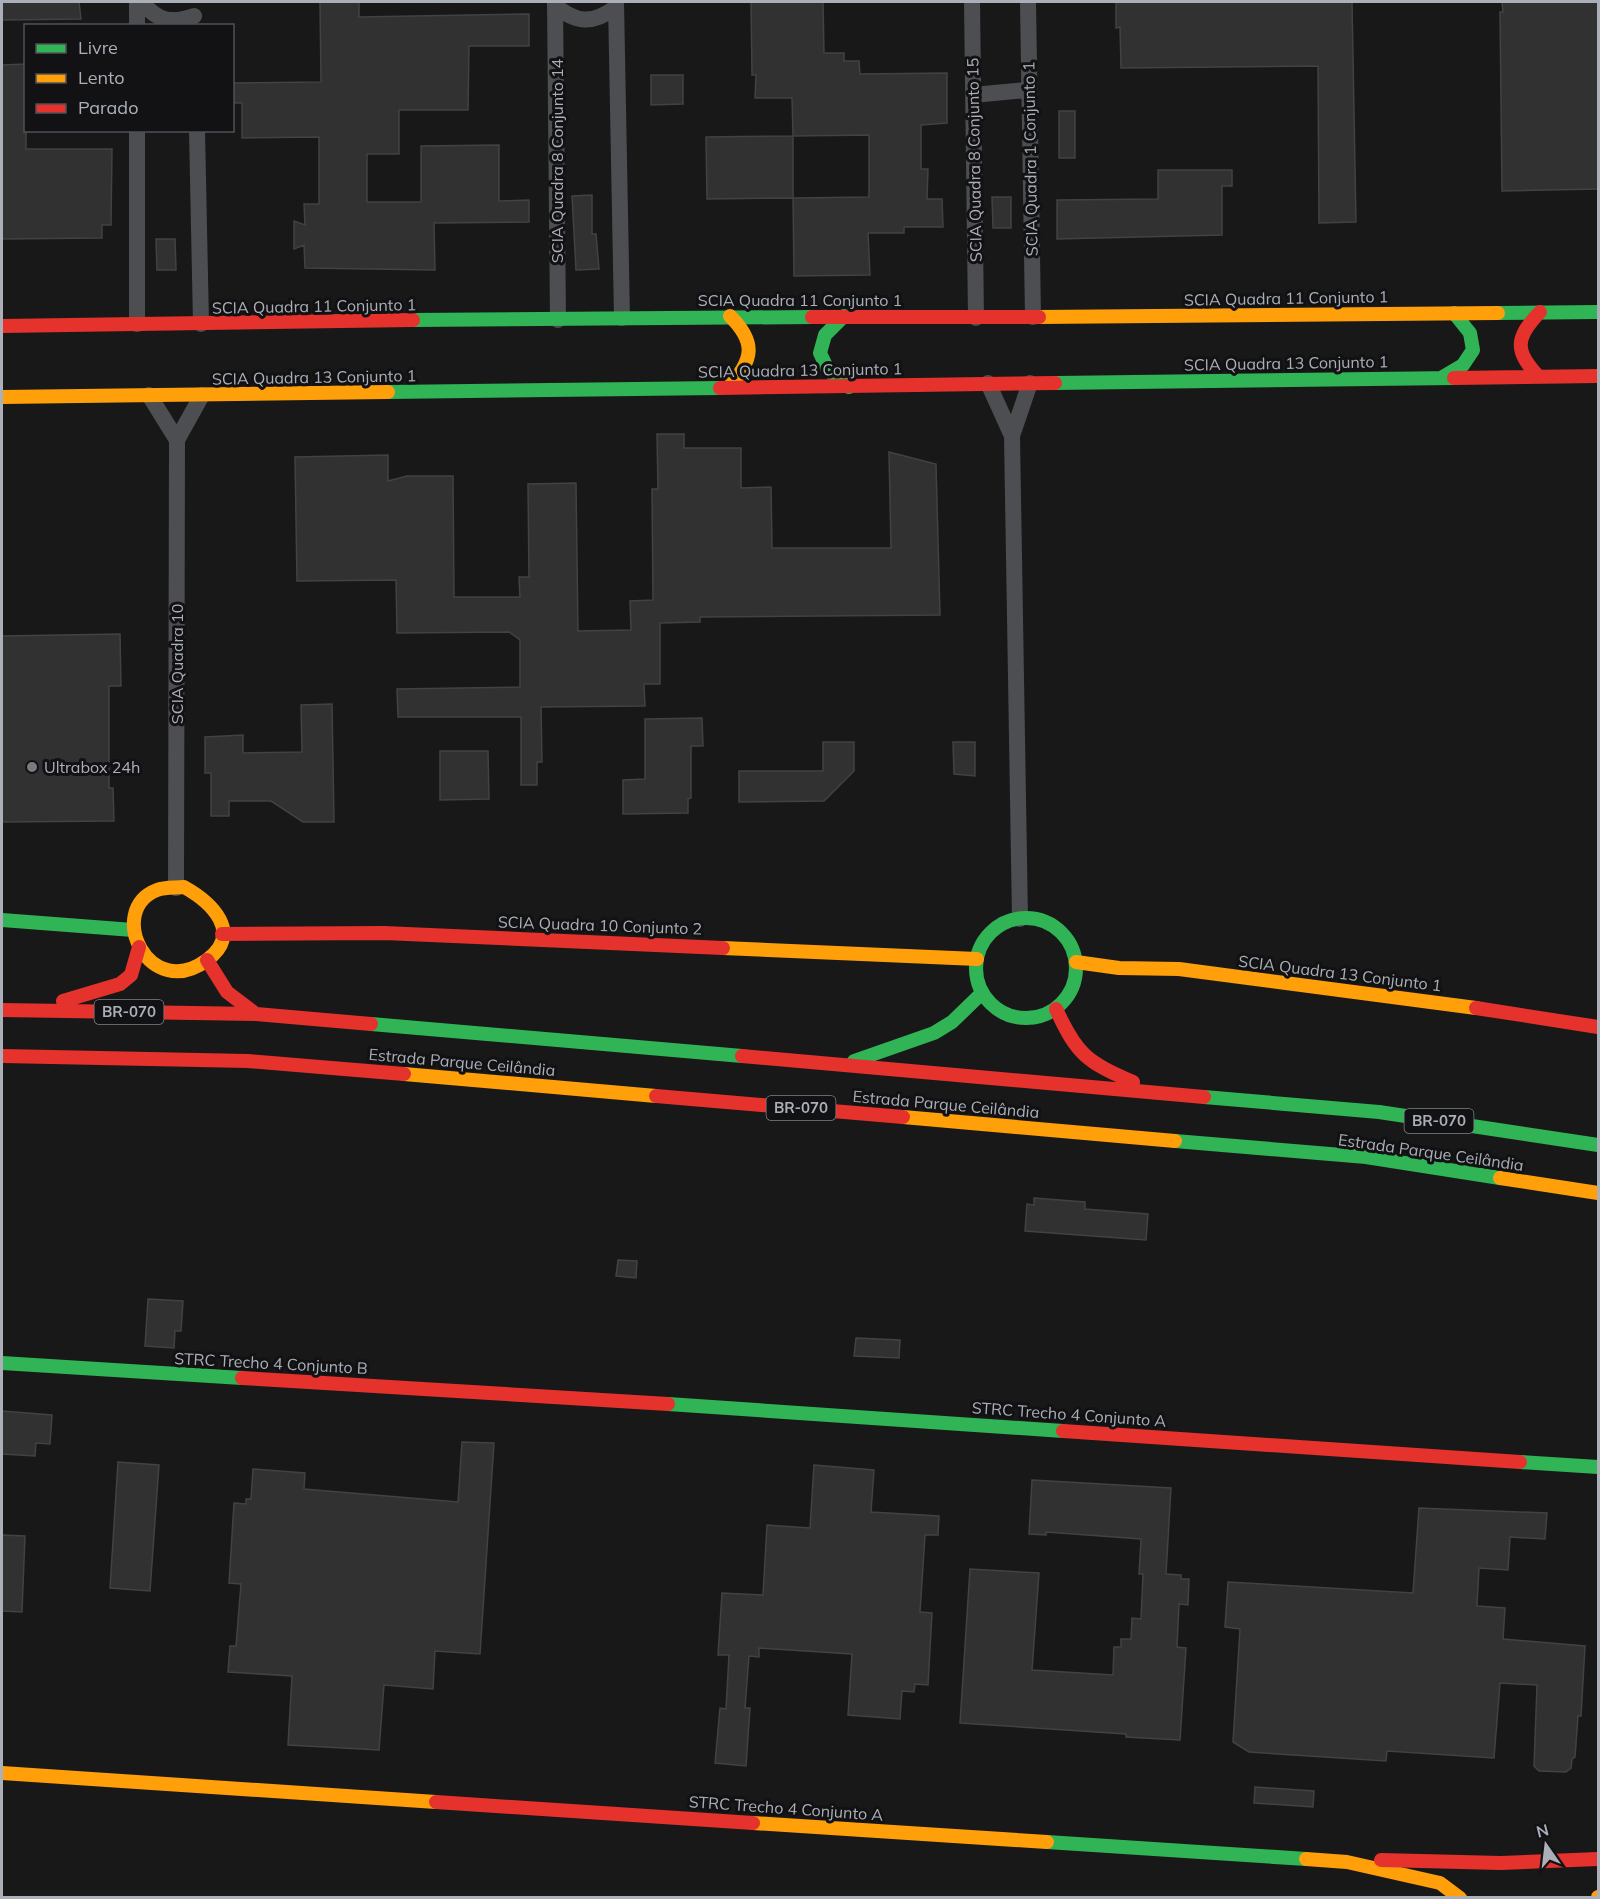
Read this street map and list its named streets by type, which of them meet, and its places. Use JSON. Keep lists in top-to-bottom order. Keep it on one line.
{"streets":{"main road":["SCIA Quadra 11 Conjunto 1","SCIA Quadra 13 Conjunto 1","SCIA Quadra 10 Conjunto 2","BR-070","Estrada Parque Ceilândia","STRC Trecho 4 Conjunto B","STRC Trecho 4 Conjunto A"],"street":["SCIA Quadra 1 Conjunto 1","SCIA Quadra 8 Conjunto 15","SCIA Quadra 8 Conjunto 14","SCIA Quadra 10"]},"crossings":[["SCIA Quadra 1 Conjunto 1","SCIA Quadra 11 Conjunto 1"],["SCIA Quadra 8 Conjunto 15","SCIA Quadra 11 Conjunto 1"],["SCIA Quadra 8 Conjunto 14","SCIA Quadra 11 Conjunto 1"],["SCIA Quadra 13 Conjunto 1","SCIA Quadra 10"],["SCIA Quadra 13 Conjunto 1","SCIA Quadra 10 Conjunto 2"],["SCIA Quadra 10","SCIA Quadra 10 Conjunto 2"],["STRC Trecho 4 Conjunto B","STRC Trecho 4 Conjunto A"]],"places":["Ultrabox 24h"],"legend":["Livre","Lento","Parado"],"north":"top"}
